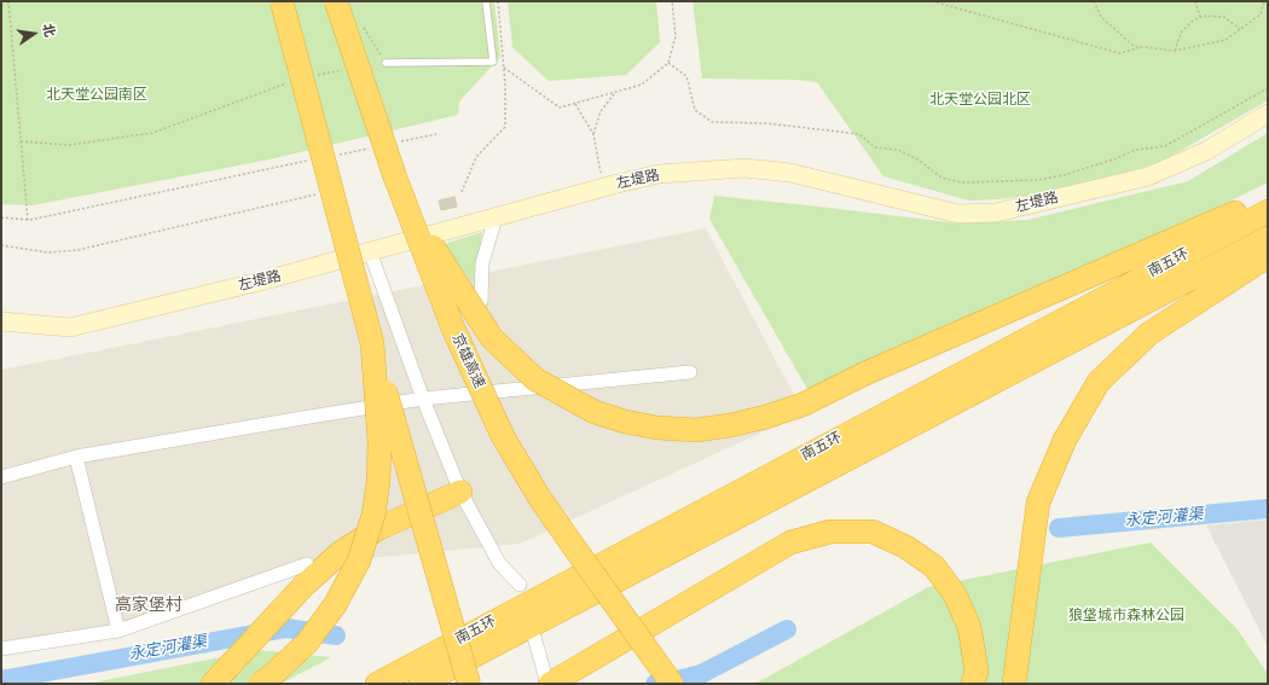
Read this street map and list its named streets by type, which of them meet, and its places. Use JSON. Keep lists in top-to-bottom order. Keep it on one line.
{"streets":{"highway":["南五环","京雄高速"],"main road":["左堤路"]},"districts":["高家堡村"],"water":["永定河灌渠"],"parks":["北天堂公园南区","北天堂公园北区","狼垡城市森林公园"],"north":"right"}
